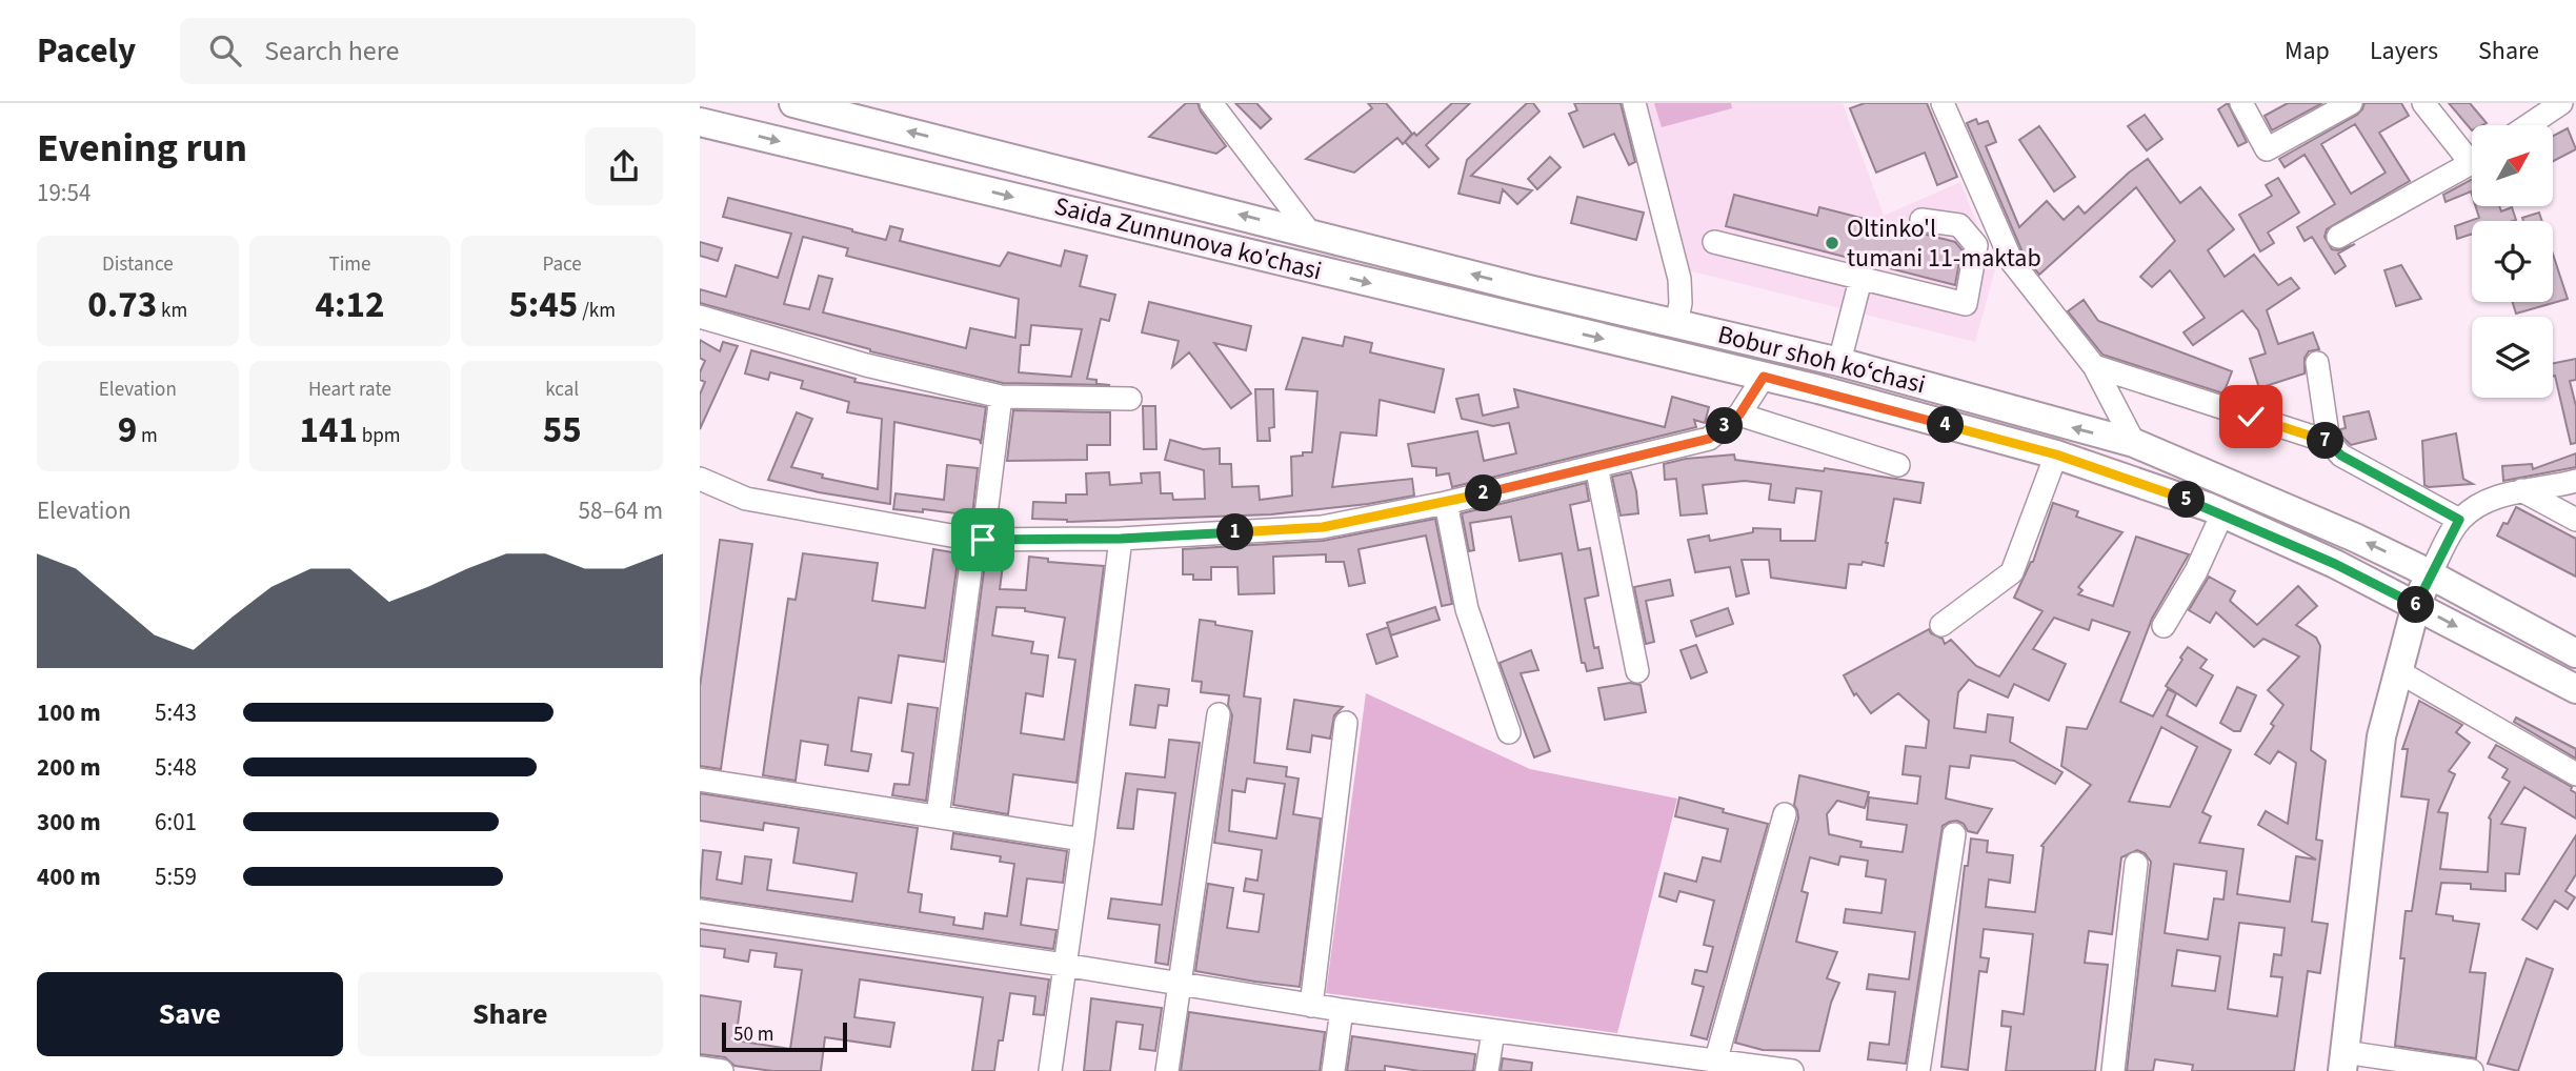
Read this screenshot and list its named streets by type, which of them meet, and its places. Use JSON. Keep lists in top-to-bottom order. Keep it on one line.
{"streets":{"main road":["Saida Zunnunova ko'chasi","Bobur shoh koʻchasi"]},"crossings":[["Saida Zunnunova ko'chasi","Bobur shoh koʻchasi"]],"places":["Oltinko'l tumani 11-maktab"],"scale_bar":"50 m","north":"top right","page":{"header":"Pacely","search":"Search here","nav":["Map","Layers","Share"],"heading":["Evening run","19:54"],"stats":[["Distance","0.73 km"],["Time","4:12"],["Pace","5:45 /km"],["Elevation","9 m"],["Heart rate","141 bpm"],["kcal","55"]],"pins":["4","3","7","2","5","1","6"],"chart":["Elevation","58–64 m"],"list":[{"name":"100 m","note":"5:43"},{"name":"200 m","note":"5:48"},{"name":"300 m","note":"6:01"},{"name":"400 m","note":"5:59"}],"buttons":["Save","Share"],"scale":"50 m"}}
